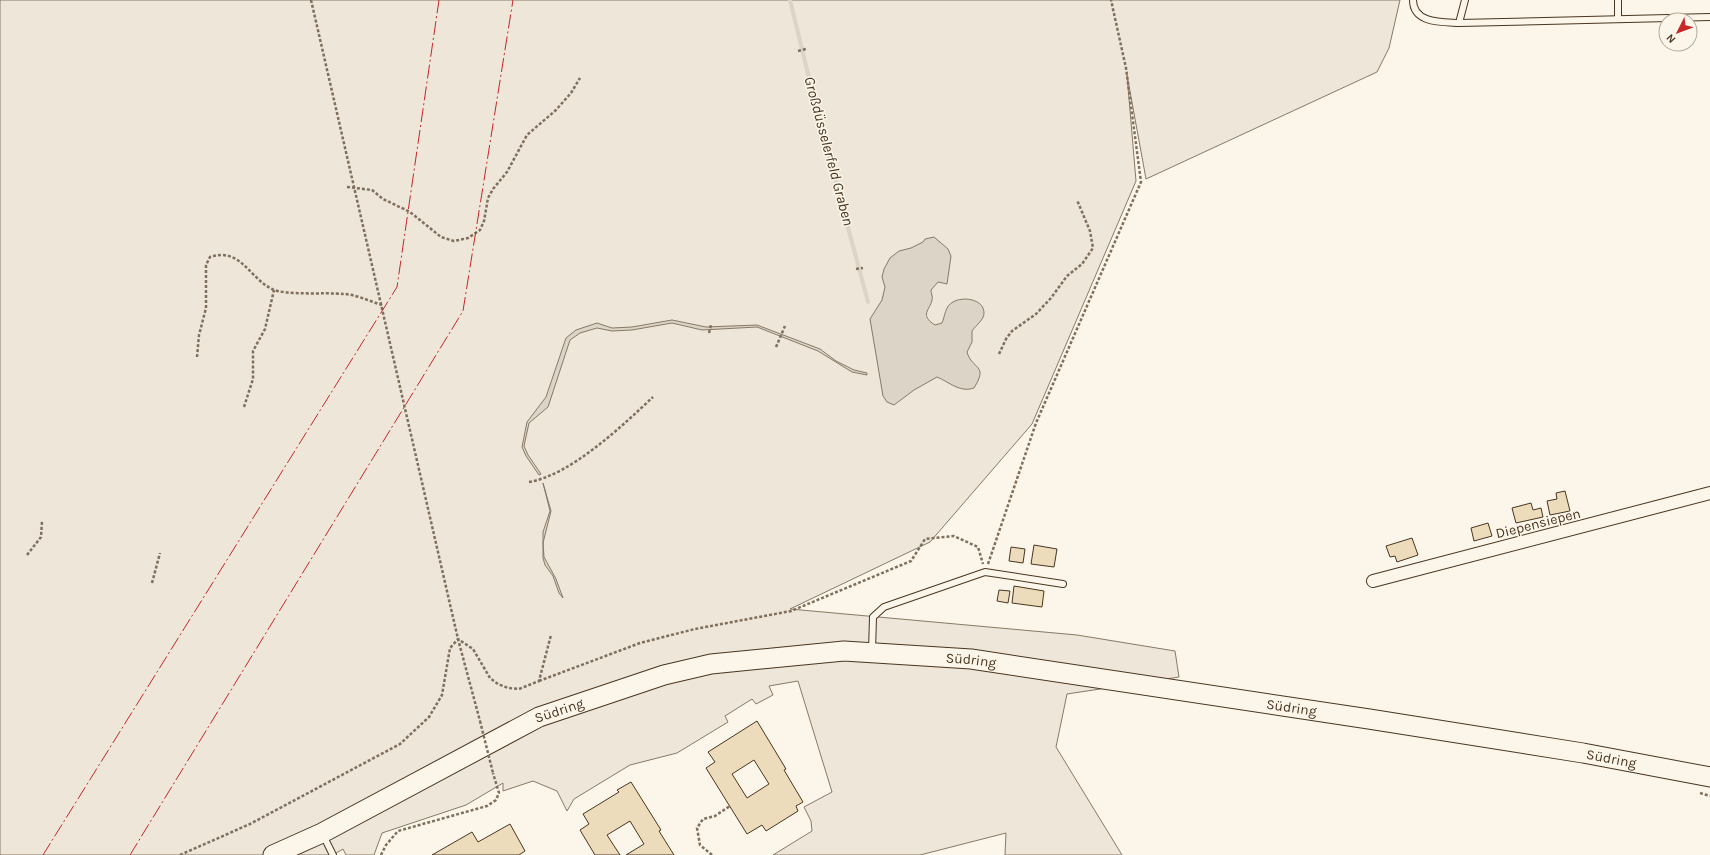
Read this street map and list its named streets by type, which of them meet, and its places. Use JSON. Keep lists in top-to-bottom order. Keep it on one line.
{"streets":{"main road":["Südring"],"street":["Diepensiepen"]},"water":["Großdüsselerfeld Graben"],"north":"bottom left"}
